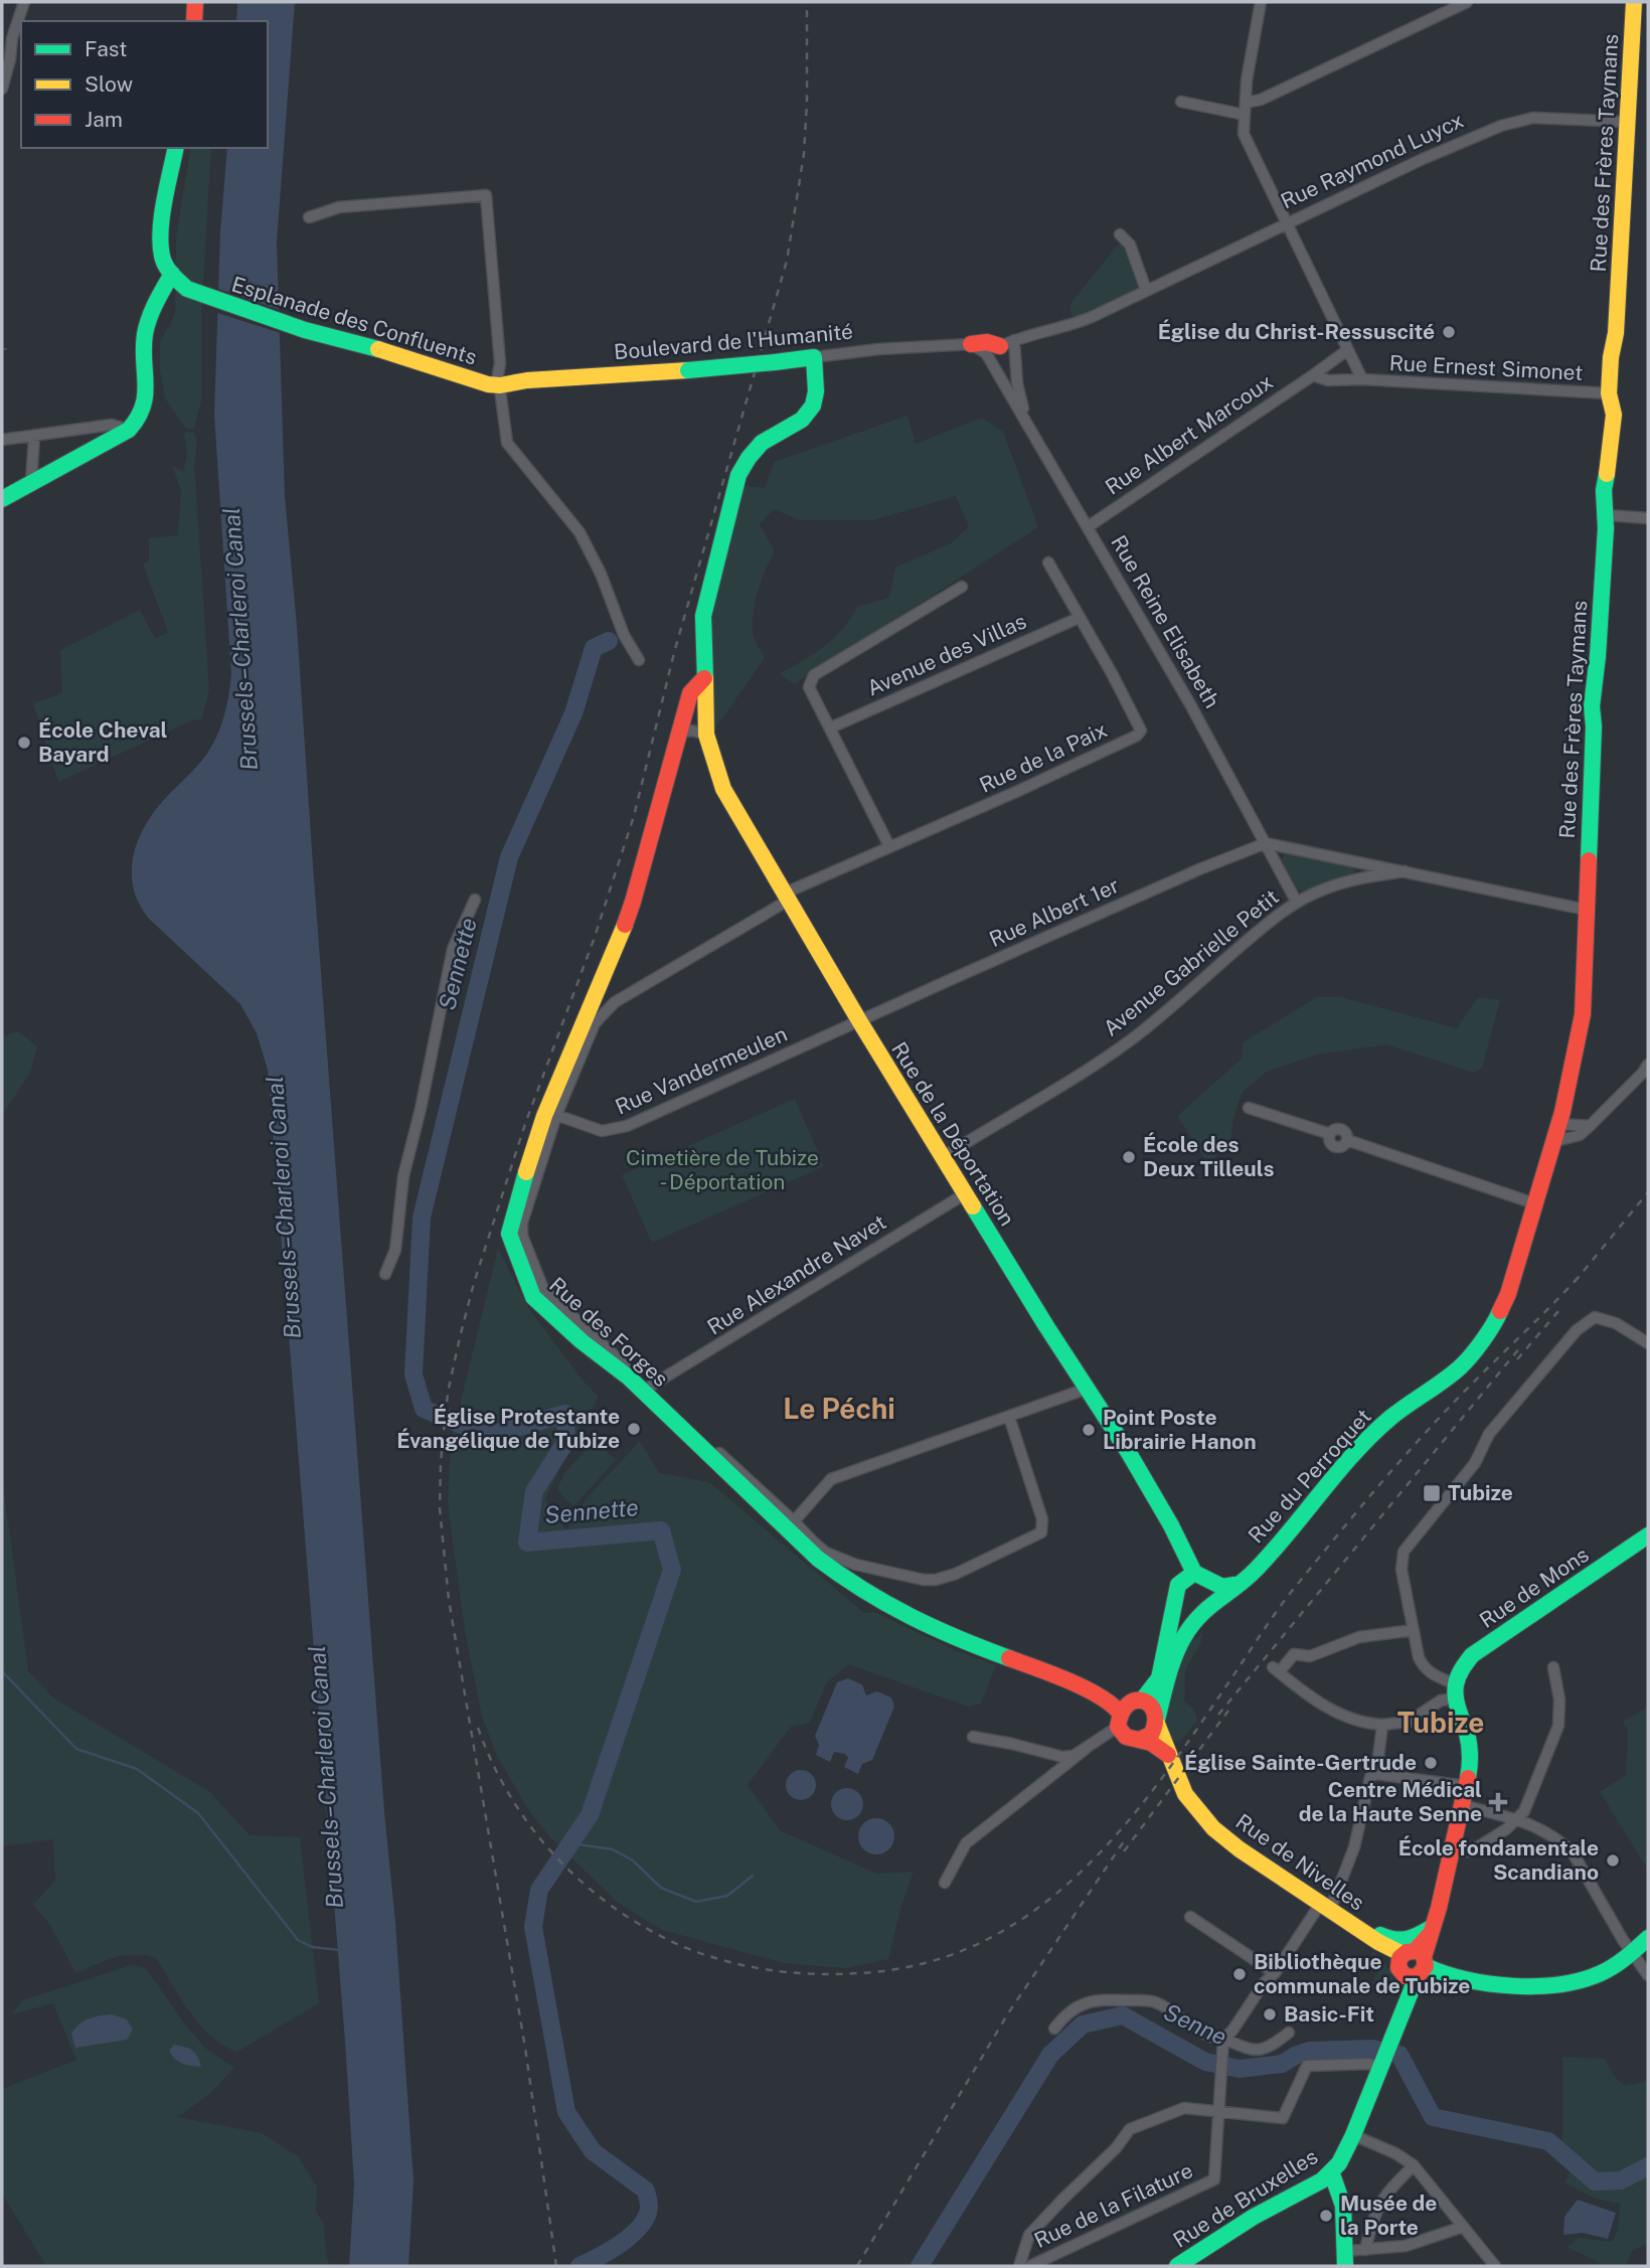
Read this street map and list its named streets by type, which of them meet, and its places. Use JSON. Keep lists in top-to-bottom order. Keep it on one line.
{"streets":{"main road":["Rue des Frères Taymans","Esplanade des Confluents","Boulevard de l'Humanité","Rue de la Déportation","Rue des Forges","Rue du Perroquet","Rue de Mons","Rue de Nivelles","Rue de Bruxelles"],"street":["Rue Raymond Luycx","Rue Ernest Simonet","Rue Albert Marcoux","Rue Reine Elisabeth","Avenue des Villas","Rue de la Paix","Rue Albert 1er","Avenue Gabrielle Petit","Rue Vandermeulen","Rue Alexandre Navet","Rue de la Filature"]},"crossings":[["Rue des Frères Taymans","Rue Raymond Luycx"],["Rue des Frères Taymans","Rue Ernest Simonet"],["Rue des Frères Taymans","Rue du Perroquet"],["Rue Raymond Luycx","Boulevard de l'Humanité"],["Rue Raymond Luycx","Rue Ernest Simonet"],["Rue Raymond Luycx","Rue Reine Elisabeth"],["Esplanade des Confluents","Boulevard de l'Humanité"],["Boulevard de l'Humanité","Rue Reine Elisabeth"],["Rue Ernest Simonet","Rue Albert Marcoux"],["Rue Albert Marcoux","Rue Reine Elisabeth"],["Rue Reine Elisabeth","Rue Albert 1er"],["Rue Reine Elisabeth","Avenue Gabrielle Petit"],["Avenue des Villas","Rue de la Paix"],["Rue de la Paix","Rue de la Déportation"],["Rue de la Paix","Rue des Forges"],["Rue Albert 1er","Rue Vandermeulen"],["Rue Albert 1er","Rue de la Déportation"],["Avenue Gabrielle Petit","Rue de la Déportation"],["Rue Vandermeulen","Rue de la Déportation"],["Rue Vandermeulen","Rue des Forges"],["Rue de la Déportation","Rue Alexandre Navet"],["Rue de la Déportation","Rue des Forges"],["Rue Alexandre Navet","Rue des Forges"],["Rue des Forges","Rue de Nivelles"],["Rue de Nivelles","Rue de Bruxelles"],["Rue de Bruxelles","Rue de la Filature"]],"districts":["Le Péchi","Tubize"],"water":["Brussels–Charleroi Canal","Sennette","Senne"],"parks":["Cimetière de Tubize - Déportation"],"places":{"other":["Église du Christ-Ressuscité","École Cheval Bayard","École des Deux Tilleuls","Église Protestante Évangélique de Tubize","Point Poste Librairie Hanon","Église Sainte-Gertrude","École fondamentale Scandiano","Bibliothèque communale de Tubize","Basic-Fit","Musée de la Porte"],"transit":["Tubize"],"health":["Centre Médical de la Haute Senne"]},"legend":["Fast","Slow","Jam"]}
